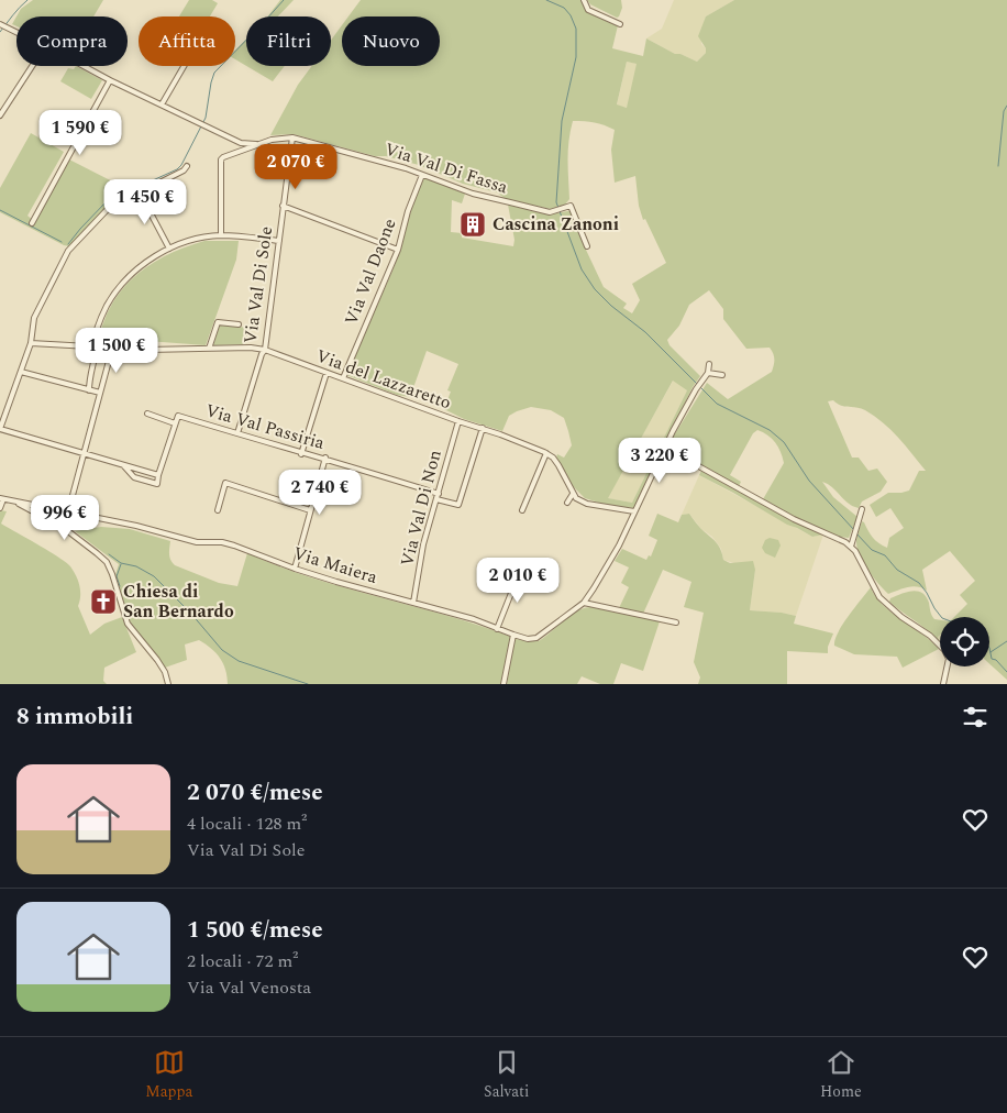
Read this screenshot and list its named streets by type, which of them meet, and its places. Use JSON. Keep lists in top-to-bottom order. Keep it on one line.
{"streets":{"street":["Via Val Di Fassa","Via Val Daone","Via Val Di Sole","Via del Lazzaretto","Via Val Passiria","Via Val Di Non","Via Maiera"]},"crossings":[["Via Val Di Fassa","Via Val Daone"],["Via Val Di Fassa","Via Val Di Sole"],["Via Val Daone","Via del Lazzaretto"],["Via Val Di Sole","Via del Lazzaretto"],["Via Val Di Sole","Via Val Passiria"],["Via del Lazzaretto","Via Val Passiria"],["Via del Lazzaretto","Via Val Di Non"],["Via Val Passiria","Via Val Di Non"],["Via Val Di Non","Via Maiera"]],"places":{"building":["Cascina Zanoni"],"church":["Chiesa di San Bernardo"]},"page":{"chip":["Compra","Affitta","Filtri","Nuovo"],"price":["1 590 €","2 070 €","1 450 €","1 500 €","3 220 €","2 740 €","996 €","2 010 €"],"heading":"8 immobili","list":[{"name":"2 070 €/mese","note":"4 locali · 128 m² · Via Val Di Sole"},{"name":"1 500 €/mese","note":"2 locali · 72 m² · Via Val Venosta"}],"tabs":["Mappa","Salvati","Home"]}}
